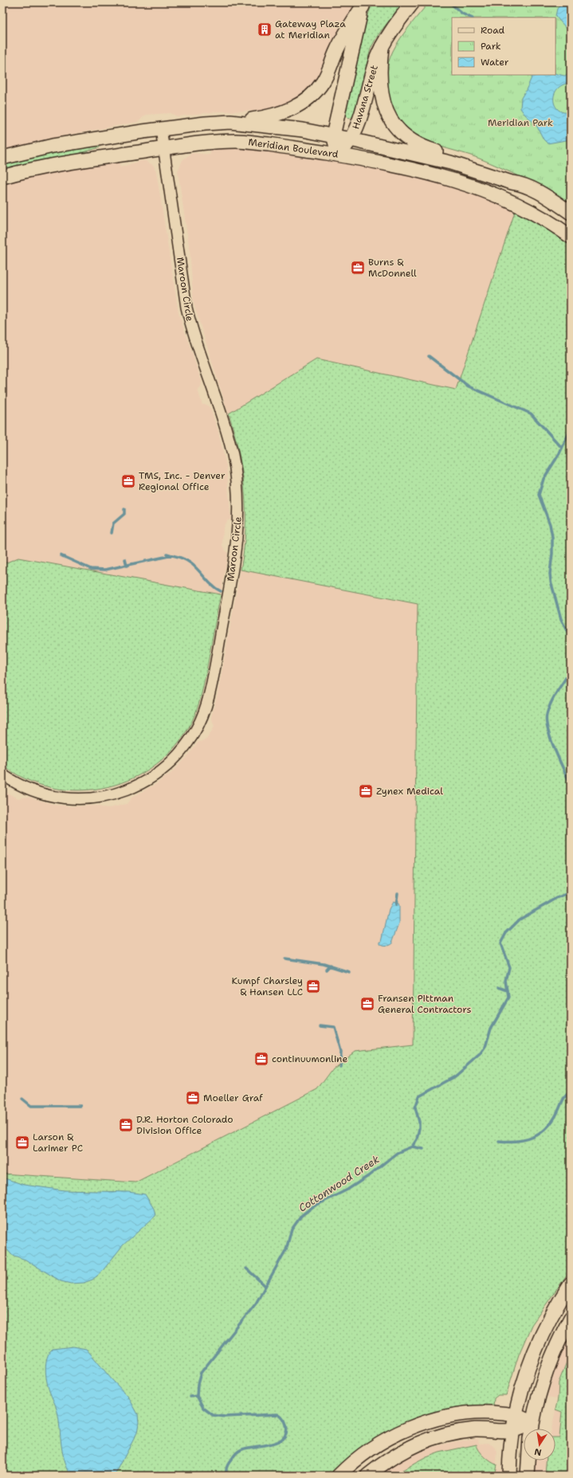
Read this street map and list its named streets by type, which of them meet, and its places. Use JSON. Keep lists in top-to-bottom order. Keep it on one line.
{"streets":{"main road":["Havana Street","Meridian Boulevard"],"street":["Maroon Circle"]},"crossings":[["Havana Street","Meridian Boulevard"],["Meridian Boulevard","Maroon Circle"]],"water":["Cottonwood Creek"],"parks":["Meridian Park"],"places":{"building":["Gateway Plaza at Meridian"],"office":["Burns & McDonnell","TMS, Inc. - Denver Regional Office","Zynex Medical","Kumpf Charsley & Hansen LLC","Fransen Pittman General Contractors","continuumonline","Moeller Graf","D.R. Horton Colorado Division Office","Larson & Larimer PC"]},"legend":["Road","Park","Water"],"north":"bottom"}
